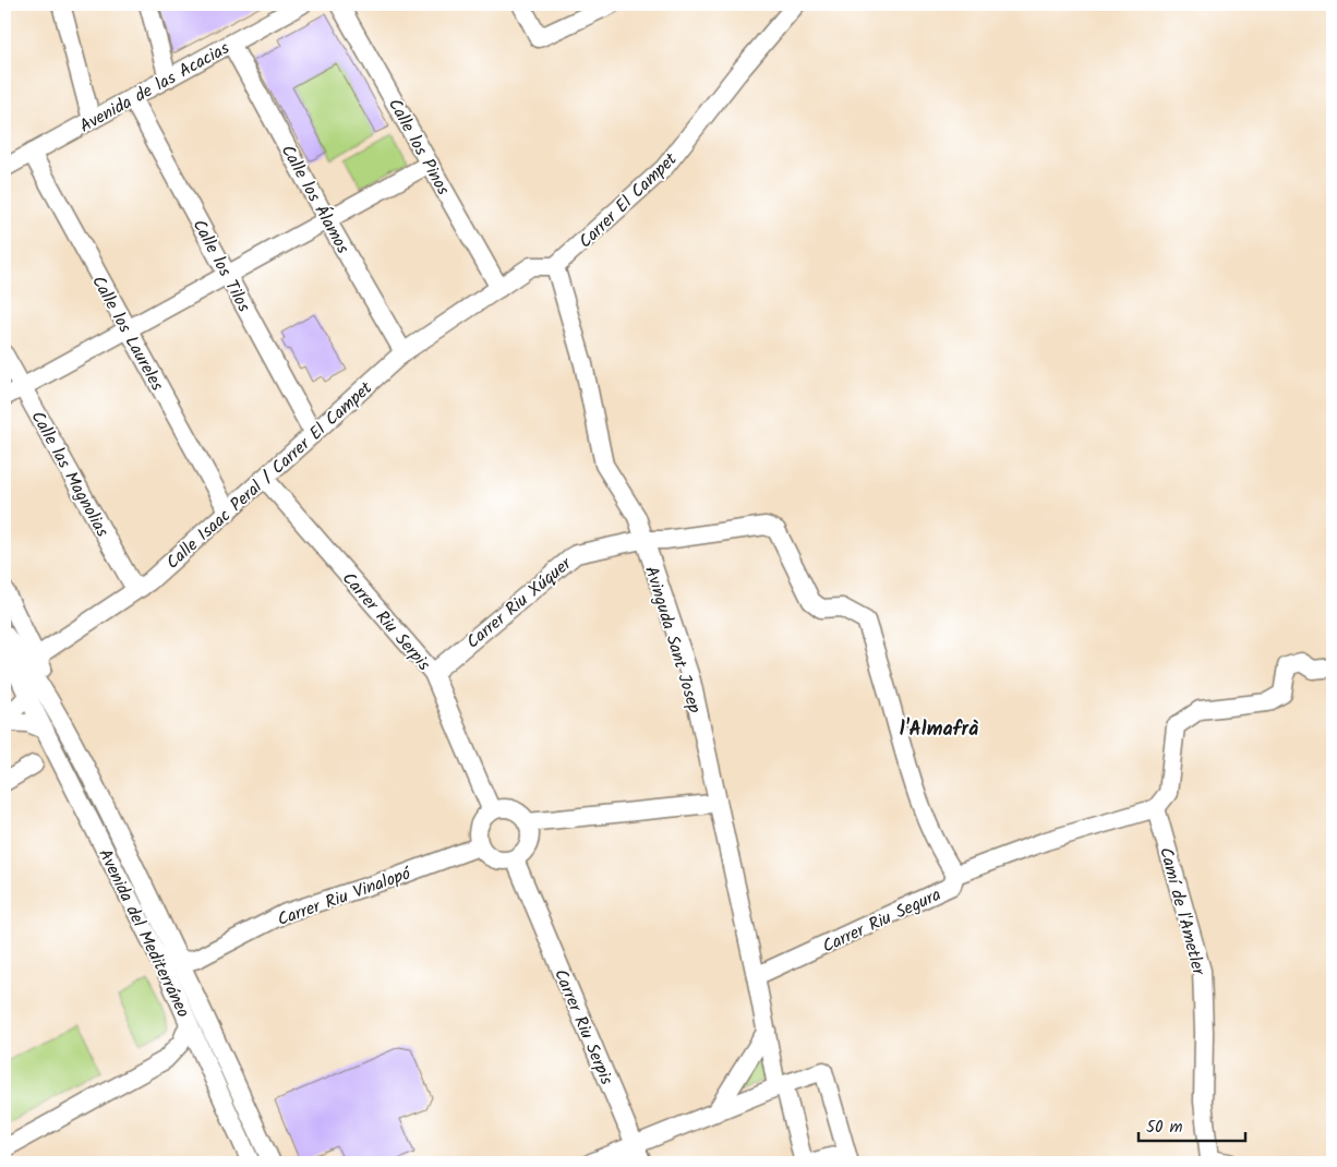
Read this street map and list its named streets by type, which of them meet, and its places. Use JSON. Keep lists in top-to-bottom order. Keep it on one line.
{"streets":{"street":["Avenida de las Acacias","Calle los Pinos","Calle los Álamos","Carrer El Campet","Calle los Tilos","Calle los Laureles","Calle las Magnolias","Calle Isaac Peral / Carrer El Campet","Carrer Riu Xúquer","Carrer Riu Serpis","Avinguda Sant Josep","Carrer Riu Vinalopó","Camí de l'Ametler","Carrer Riu Segura","Avenida del Mediterráneo"]},"crossings":[["Avenida de las Acacias","Calle los Álamos"],["Avenida de las Acacias","Calle los Tilos"],["Avenida de las Acacias","Calle los Laureles"],["Calle los Pinos","Calle Isaac Peral / Carrer El Campet"],["Calle los Álamos","Calle Isaac Peral / Carrer El Campet"],["Carrer El Campet","Avinguda Sant Josep"],["Calle los Tilos","Calle Isaac Peral / Carrer El Campet"],["Calle los Laureles","Calle Isaac Peral / Carrer El Campet"],["Calle las Magnolias","Calle Isaac Peral / Carrer El Campet"],["Calle Isaac Peral / Carrer El Campet","Carrer Riu Serpis"],["Calle Isaac Peral / Carrer El Campet","Avenida del Mediterráneo"],["Carrer Riu Xúquer","Carrer Riu Serpis"],["Carrer Riu Xúquer","Avinguda Sant Josep"],["Carrer Riu Xúquer","Carrer Riu Segura"],["Carrer Riu Serpis","Carrer Riu Vinalopó"],["Avinguda Sant Josep","Carrer Riu Segura"],["Carrer Riu Vinalopó","Avenida del Mediterráneo"],["Camí de l'Ametler","Carrer Riu Segura"]],"districts":["l'Almafrà"],"scale_bar":"50 m"}
